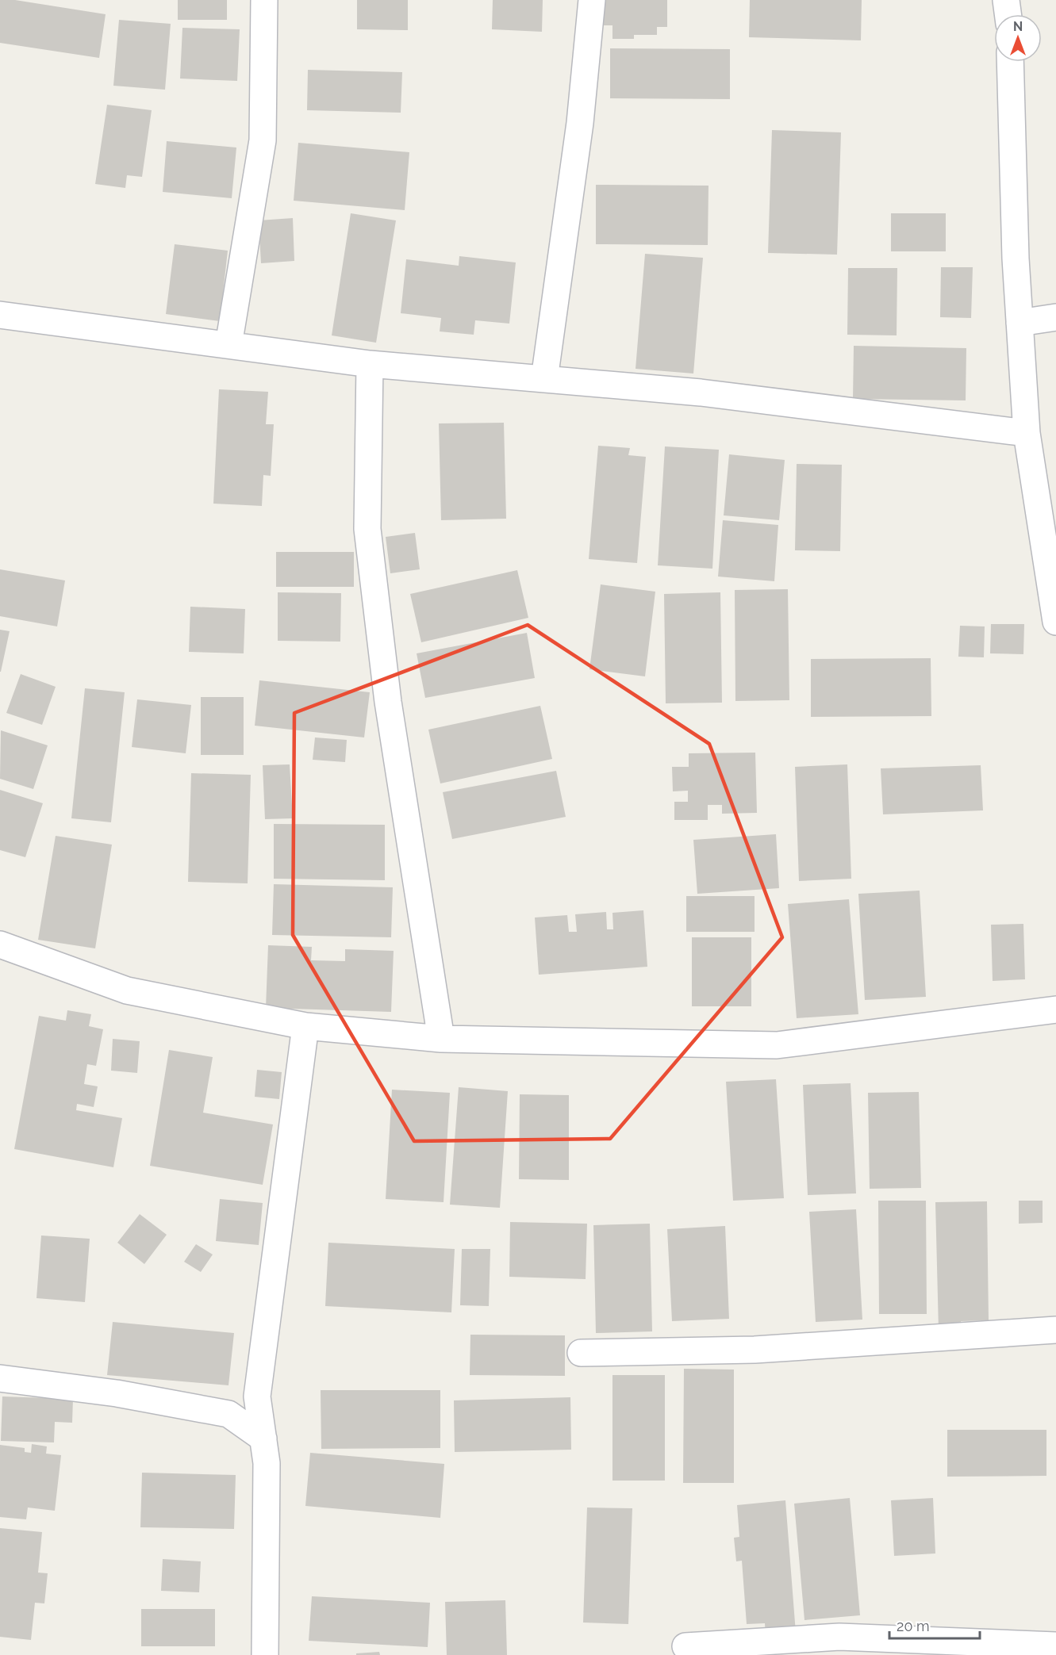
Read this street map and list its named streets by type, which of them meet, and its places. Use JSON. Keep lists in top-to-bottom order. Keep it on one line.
{"scale_bar":"20 m","north":"top"}
